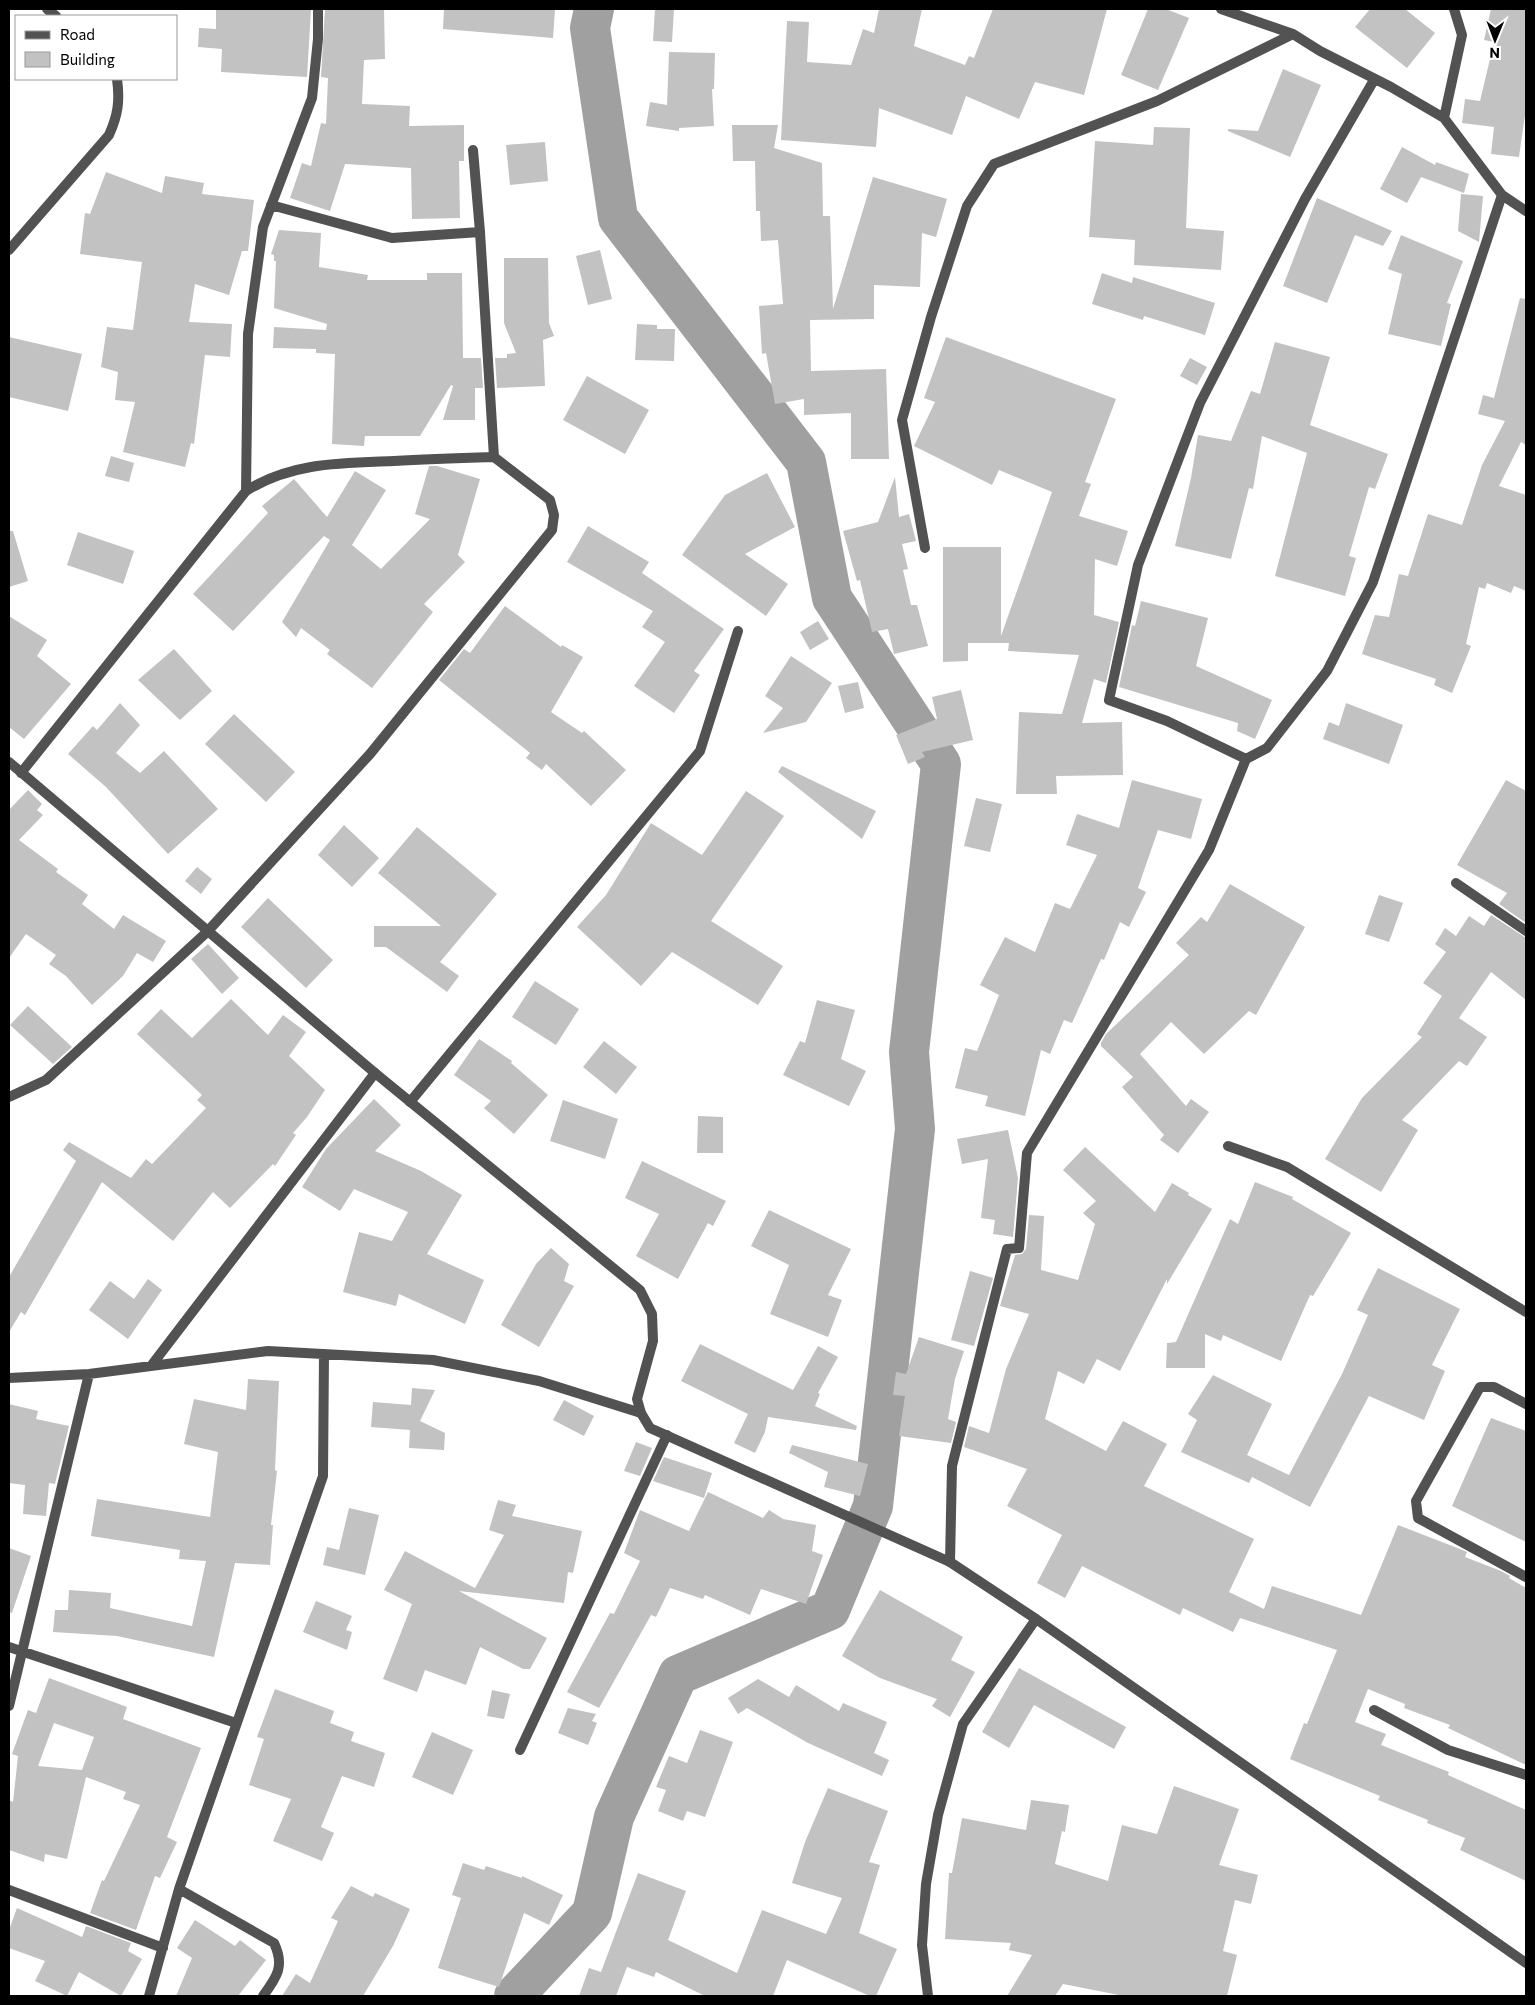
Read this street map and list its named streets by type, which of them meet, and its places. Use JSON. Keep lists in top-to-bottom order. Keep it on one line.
{"legend":["Road","Building"],"north":"bottom"}
